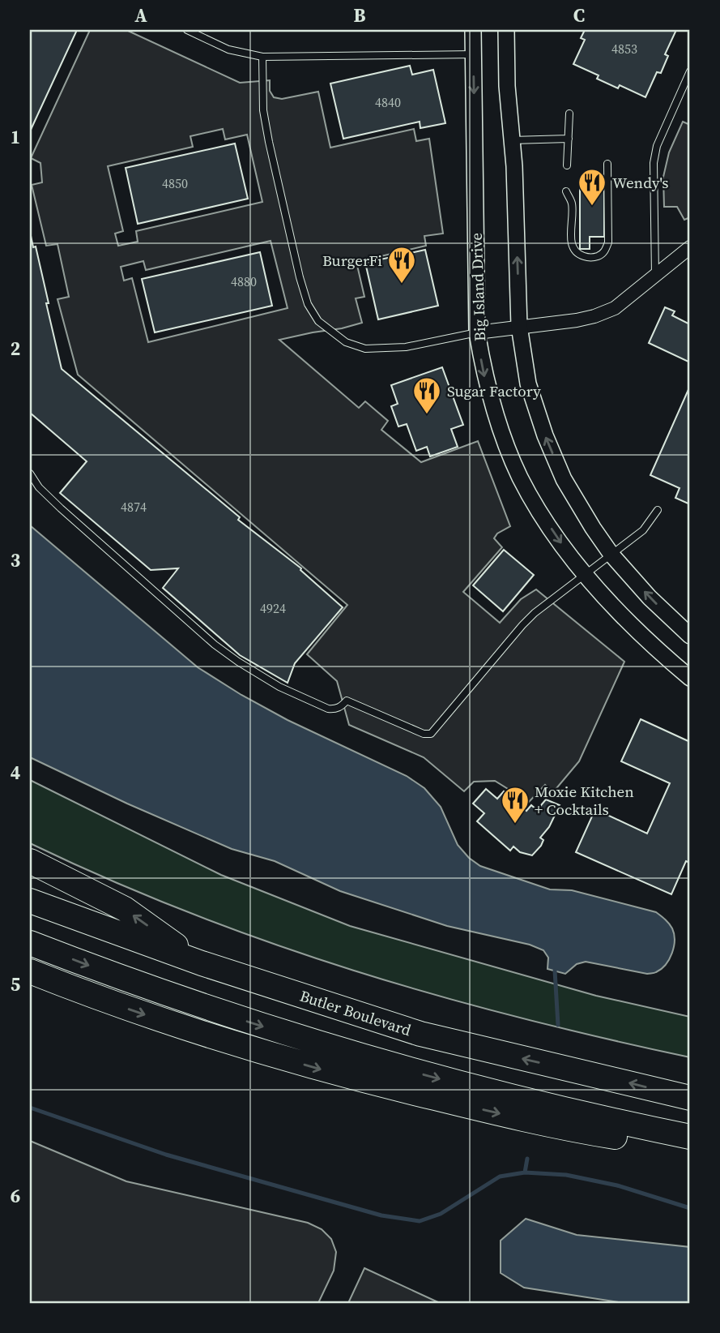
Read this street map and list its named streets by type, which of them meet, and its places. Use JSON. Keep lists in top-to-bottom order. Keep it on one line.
{"streets":{"highway":["Butler Boulevard"],"street":["Big Island Drive"]},"places":{"restaurant":["Wendy's","BurgerFi","Sugar Factory","Moxie Kitchen + Cocktails"]},"house_numbers":["4853","4840","4850","4880","4874","4924"],"grid":{"columns":["A","B","C"],"rows":["1","2","3","4","5","6"]}}
